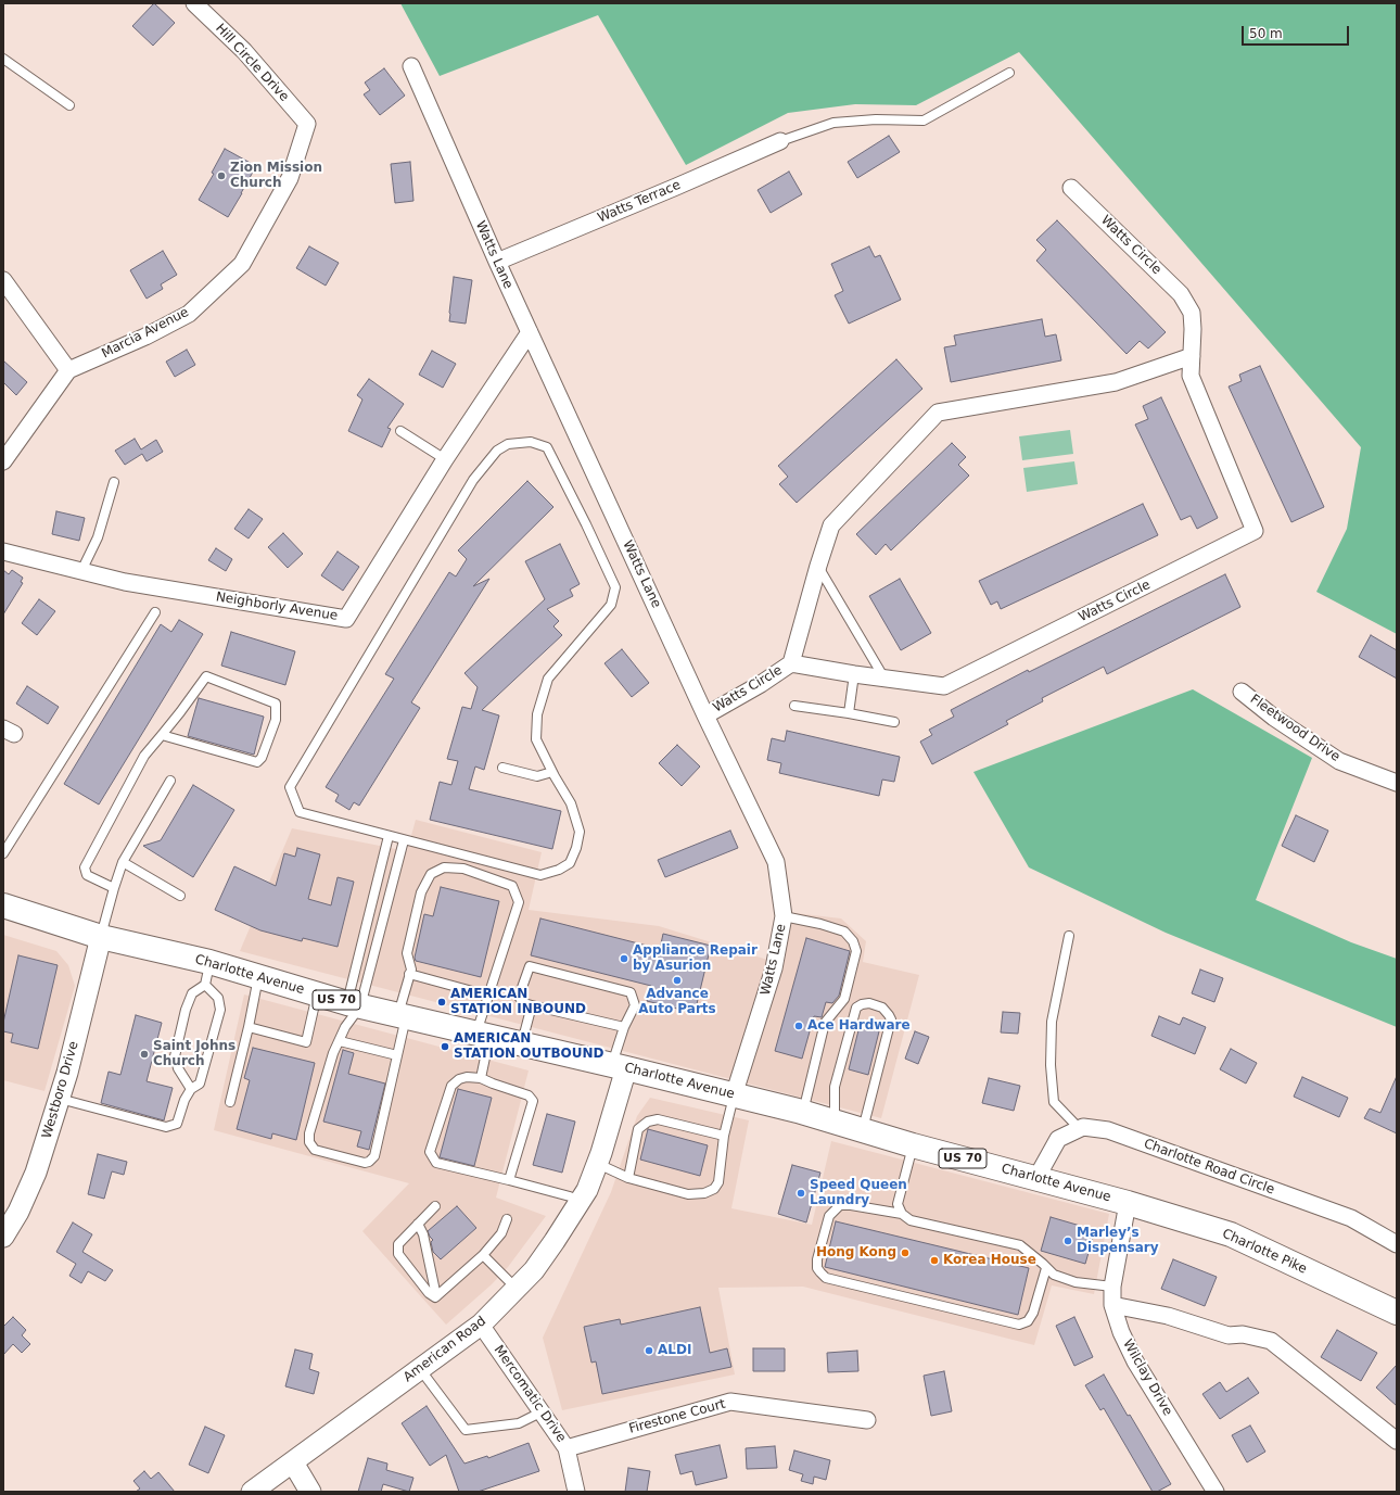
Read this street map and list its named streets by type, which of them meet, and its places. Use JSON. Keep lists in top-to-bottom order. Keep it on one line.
{"streets":{"main road":["Charlotte Avenue","US 70","Charlotte Pike"],"street":["Hill Circle Drive","Watts Terrace","Watts Circle","Watts Lane","Marcia Avenue","Neighborly Avenue","Fleetwood Drive","Westboro Drive","Charlotte Road Circle","American Road","Wilclay Drive","Mercomatic Drive","Firestone Court"]},"crossings":[["Hill Circle Drive","Marcia Avenue"],["Watts Terrace","Watts Lane"],["Watts Circle","Watts Lane"],["Watts Lane","Neighborly Avenue"],["Watts Lane","Charlotte Avenue"],["Charlotte Avenue","Westboro Drive"],["Charlotte Avenue","Charlotte Road Circle"],["Charlotte Avenue","Charlotte Pike"],["Charlotte Avenue","American Road"],["Charlotte Avenue","Wilclay Drive"],["Charlotte Pike","Wilclay Drive"],["American Road","Mercomatic Drive"],["Mercomatic Drive","Firestone Court"]],"places":["Zion Mission Church","Appliance Repair by Asurion","Advance Auto Parts","AMERICAN STATION INBOUND","Ace Hardware","AMERICAN STATION OUTBOUND","Saint Johns Church","Speed Queen Laundry","Marley’s Dispensary","Hong Kong","Korea House","ALDI"],"scale_bar":"50 m"}
